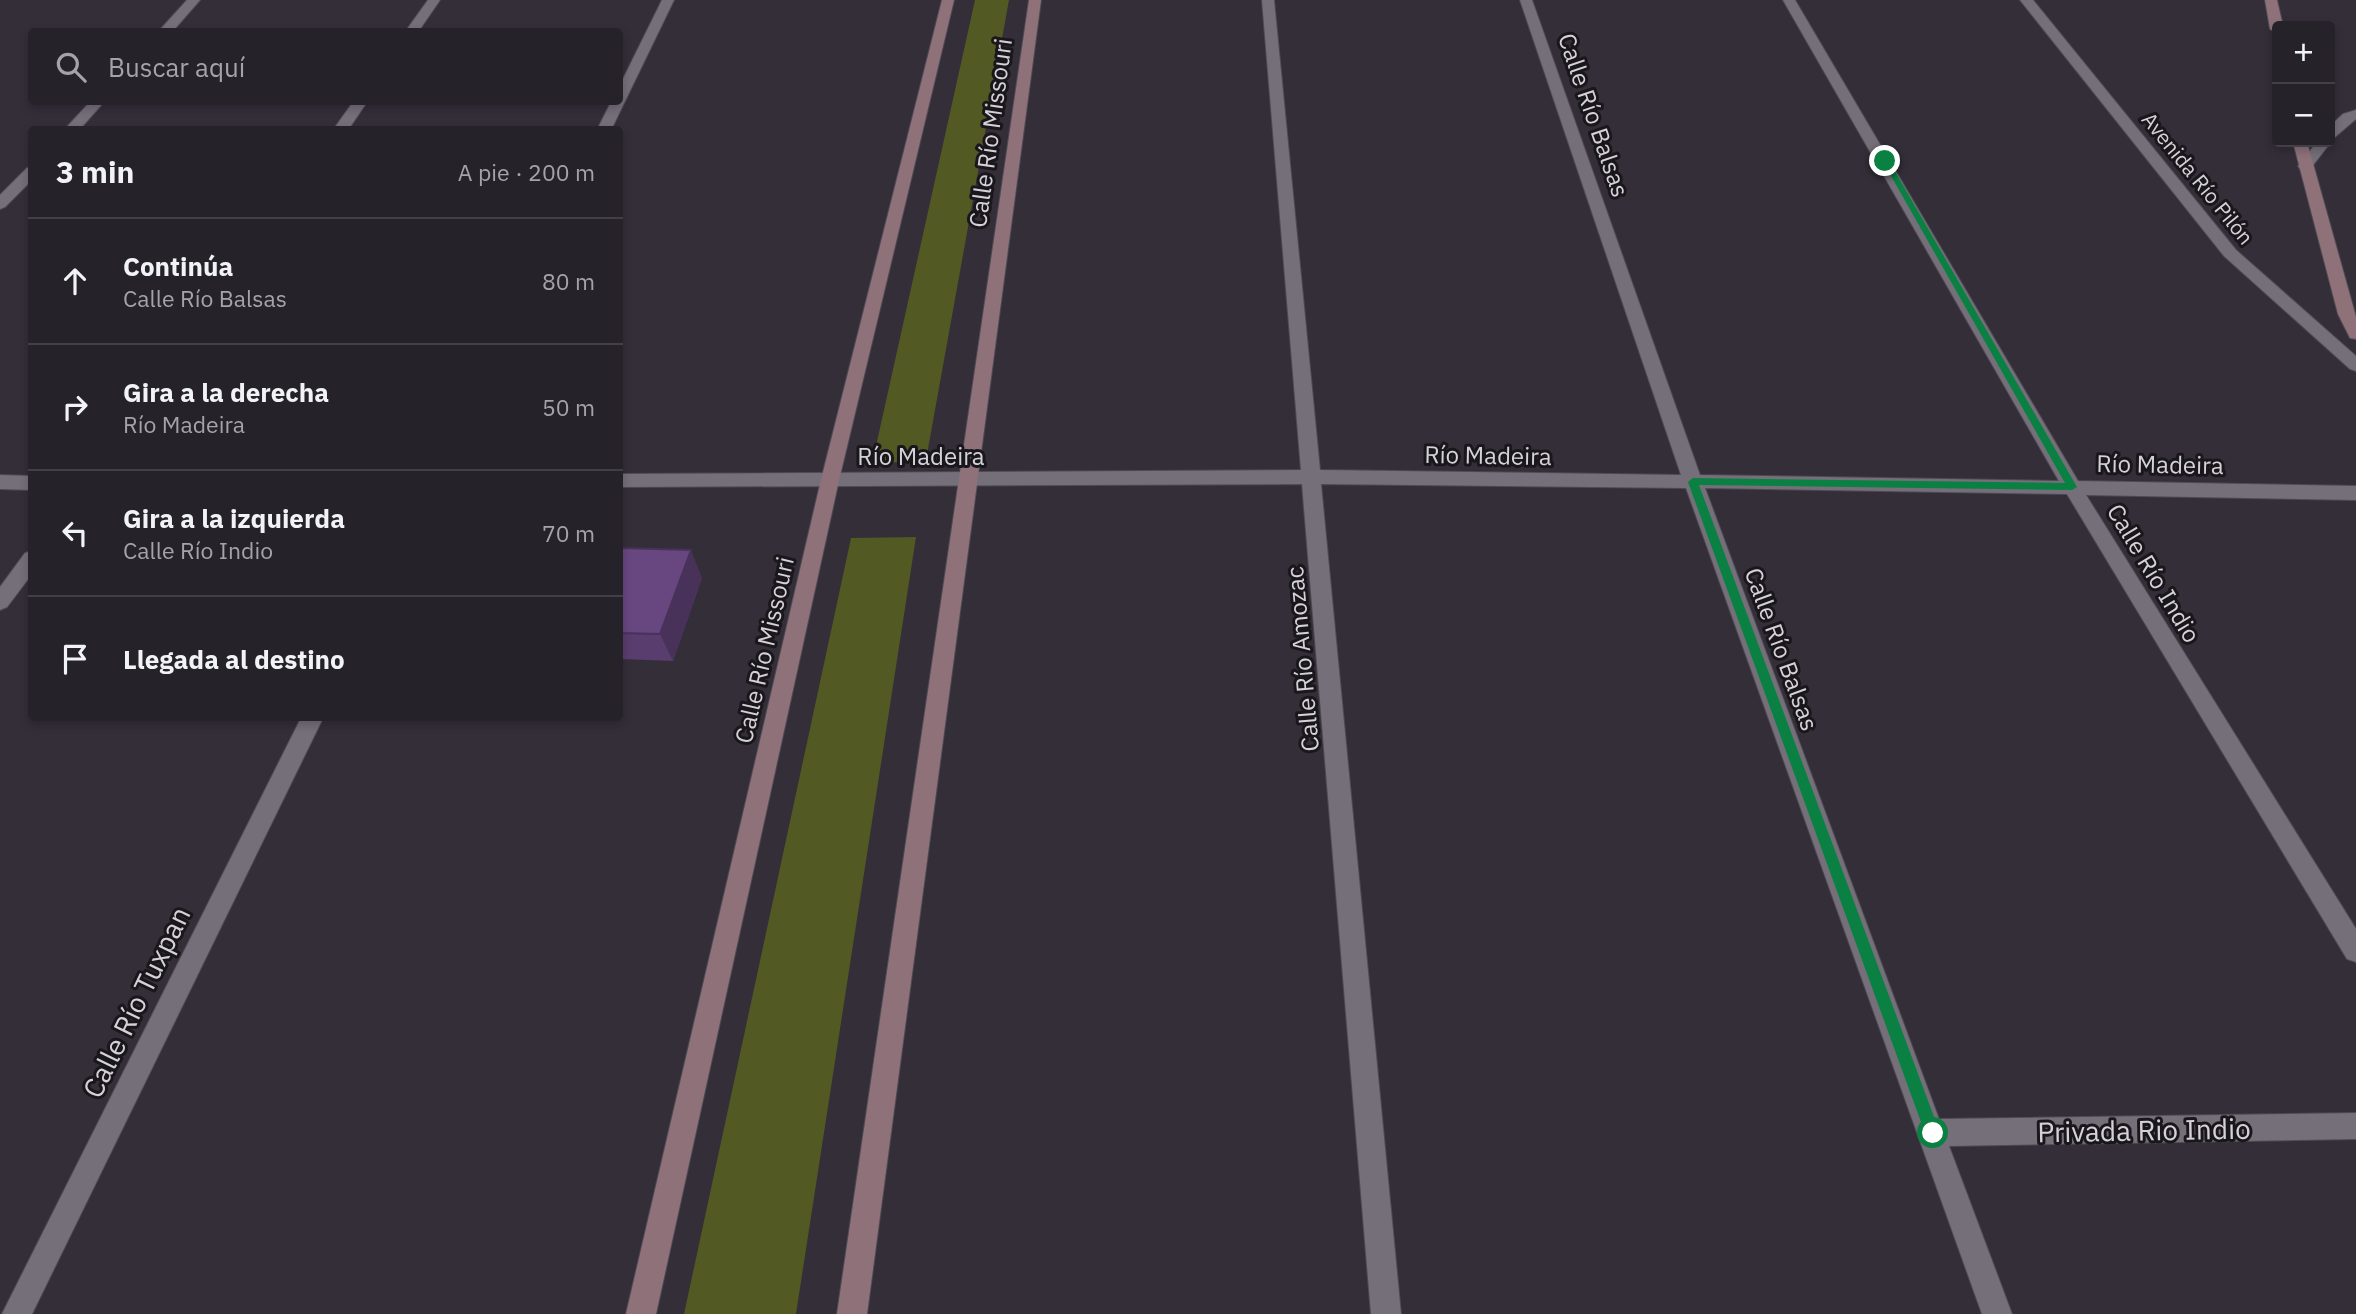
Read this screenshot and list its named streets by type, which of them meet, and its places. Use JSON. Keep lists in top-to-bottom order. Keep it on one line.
{"streets":{"street":["Calle Río Balsas","Calle Río Missouri","Avenida Río Pilón","Río Madeira","Calle Río Indio","Calle Río Amozac","Calle Río Tuxpan","Privada Rio Indio"]},"crossings":[["Calle Río Balsas","Río Madeira"],["Calle Río Balsas","Privada Rio Indio"],["Calle Río Missouri","Río Madeira"],["Río Madeira","Calle Río Indio"],["Río Madeira","Calle Río Amozac"]],"page":{"map_buttons":["+","−"],"search":"Buscar aquí","heading":["3 min","A pie · 200 m"],"list":[["Continúa","Calle Río Balsas","80 m"],["Gira a la derecha","Río Madeira","50 m"],["Gira a la izquierda","Calle Río Indio","70 m"],"Llegada al destino"]}}
